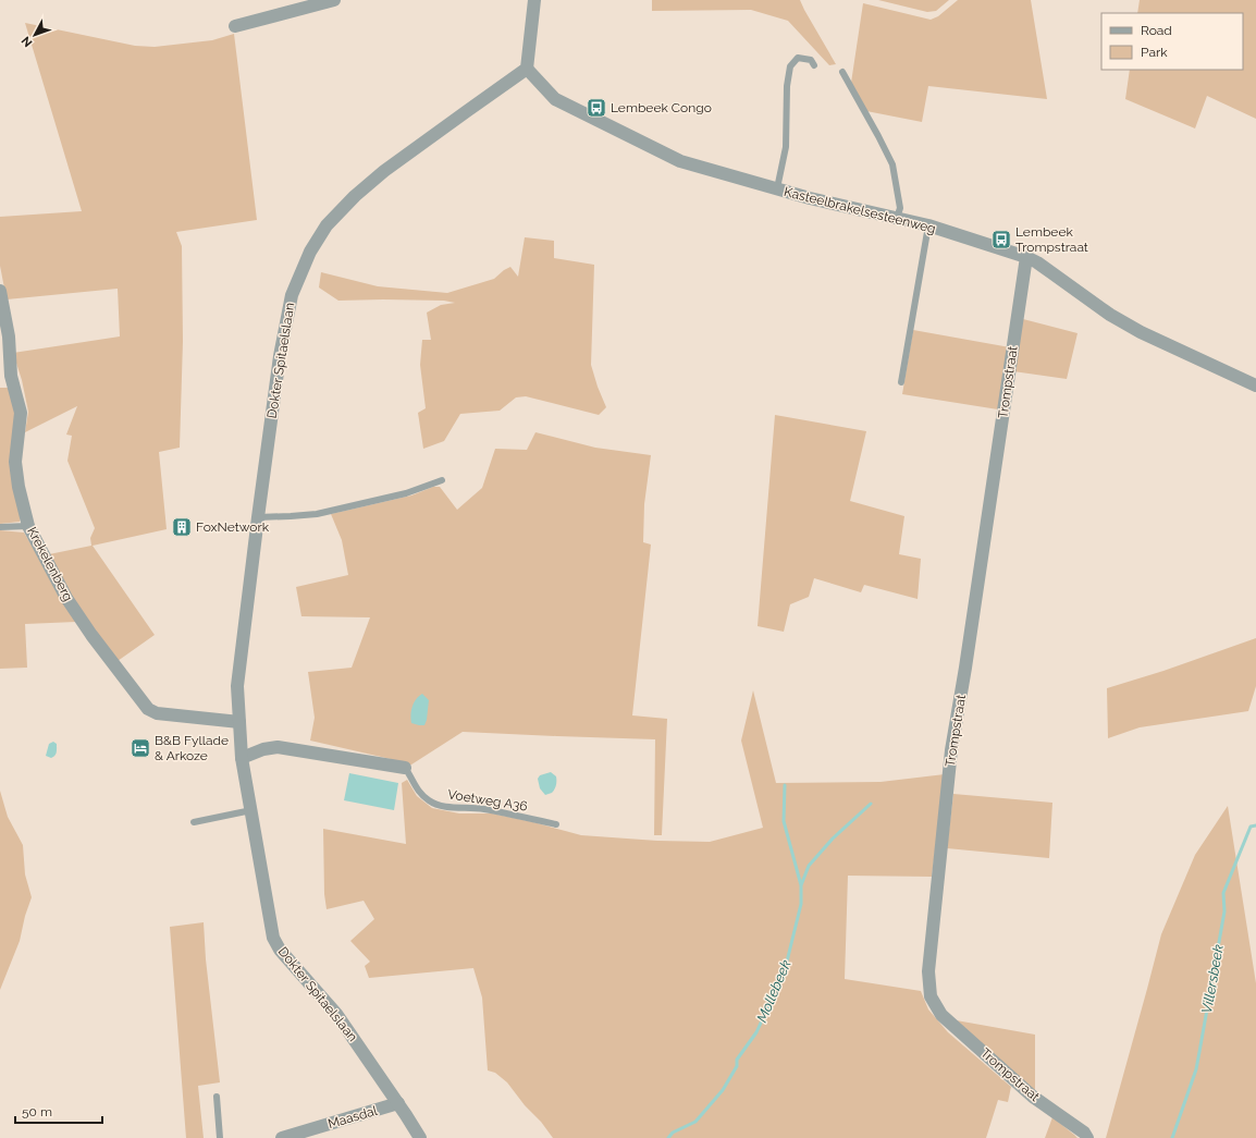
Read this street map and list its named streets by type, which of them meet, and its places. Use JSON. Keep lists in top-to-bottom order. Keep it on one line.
{"streets":{"street":["Kasteelbrakelsesteenweg","Dokter Spitaelslaan","Trompstraat","Krekelenberg","Maasdal"],"lane":["Voetweg A36"]},"crossings":[["Kasteelbrakelsesteenweg","Dokter Spitaelslaan"],["Kasteelbrakelsesteenweg","Trompstraat"],["Dokter Spitaelslaan","Krekelenberg"],["Dokter Spitaelslaan","Maasdal"]],"water":["Villersbeek","Mollebeek"],"places":{"bus stop":["Lembeek Congo","Lembeek Trompstraat"],"building":["FoxNetwork"],"hotel":["B&B Fyllade & Arkoze"]},"legend":["Road","Park"],"scale_bar":"50 m","north":"bottom left"}
